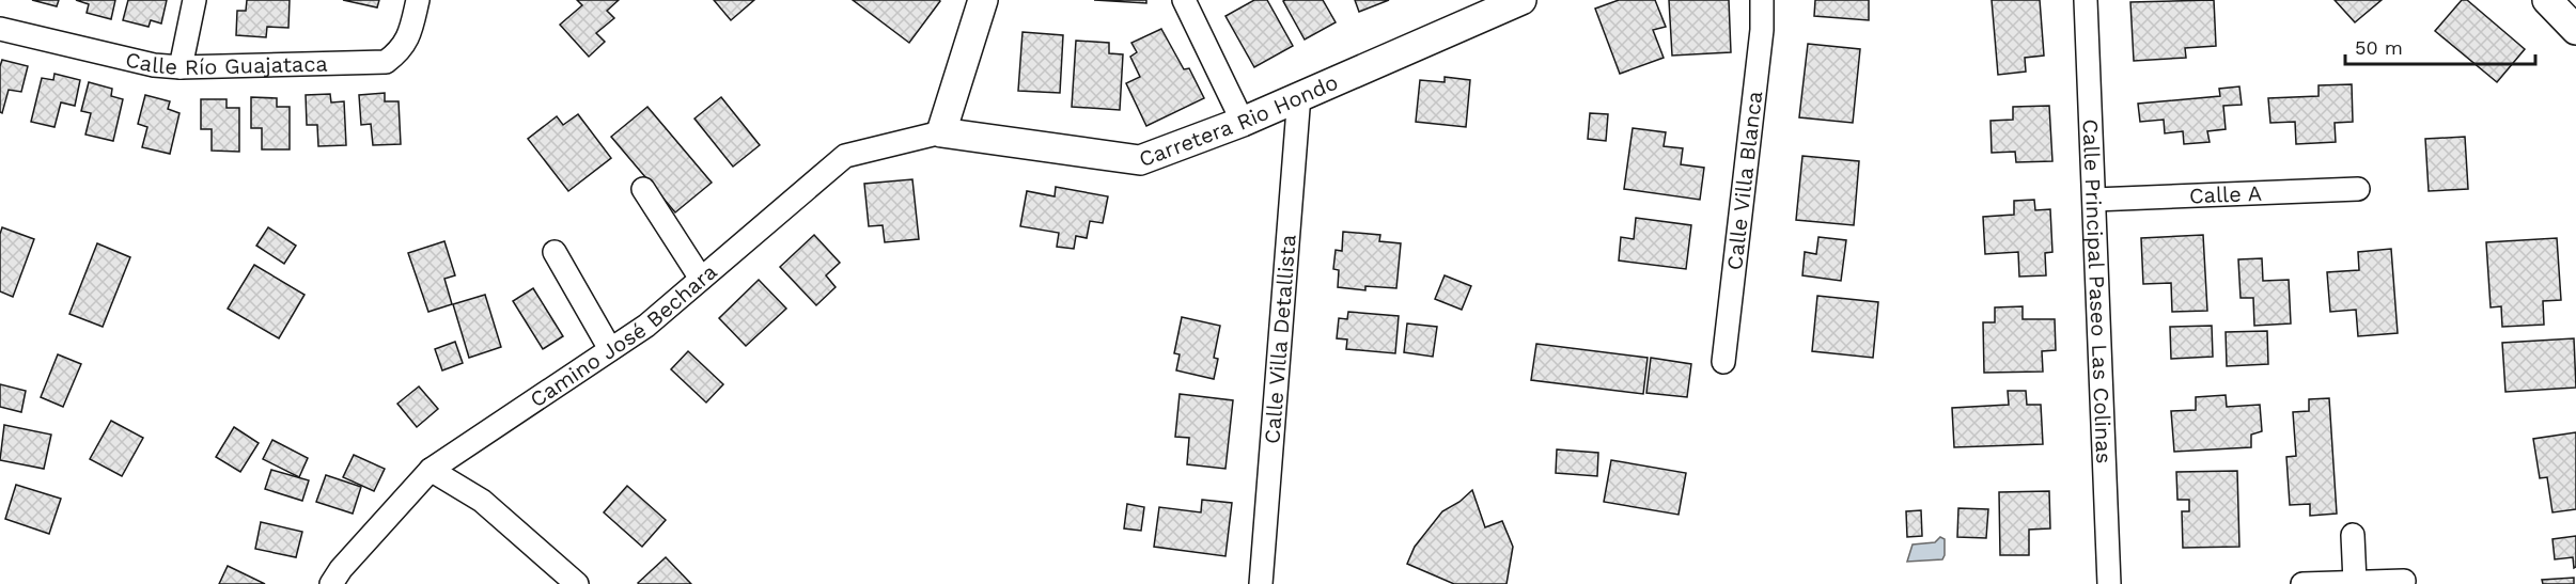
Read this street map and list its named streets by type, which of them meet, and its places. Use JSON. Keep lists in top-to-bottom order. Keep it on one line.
{"streets":{"street":["Calle Río Guajataca","Carretera Rio Hondo","Calle Villa Blanca","Calle A","Calle Principal Paseo Las Colinas","Camino José Bechara","Calle Villa Detallista"]},"crossings":[["Carretera Rio Hondo","Camino José Bechara"],["Carretera Rio Hondo","Calle Villa Detallista"],["Calle A","Calle Principal Paseo Las Colinas"]],"scale_bar":"50 m"}
